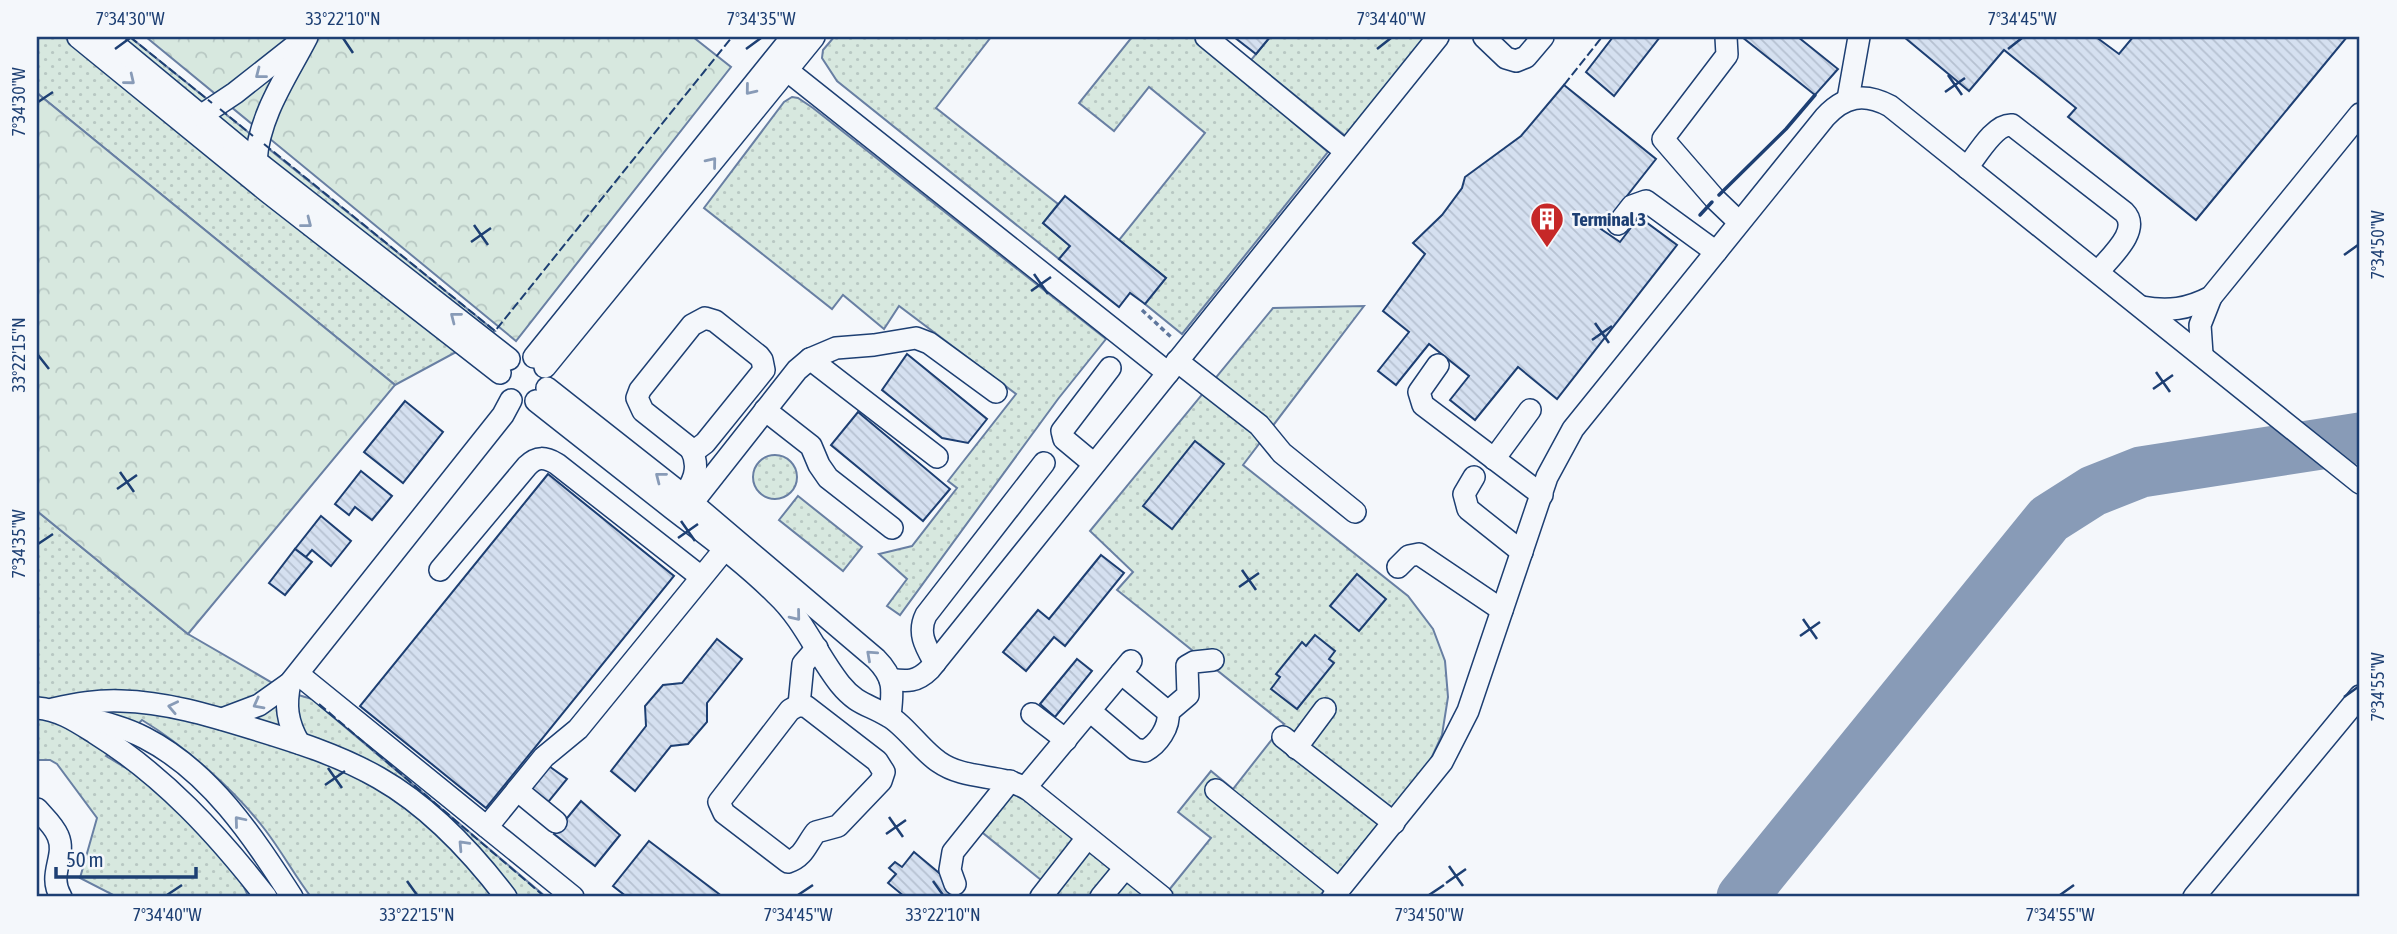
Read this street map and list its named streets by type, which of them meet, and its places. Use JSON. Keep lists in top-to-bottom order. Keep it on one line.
{"places":{"building":["Terminal 3"]},"scale_bar":"50 m","coordinates":["7°34'30\"W","33°22'10\"N","7°34'35\"W","7°34'40\"W","7°34'45\"W","7°34'50\"W","33°22'15\"N","7°34'55\"W"]}
